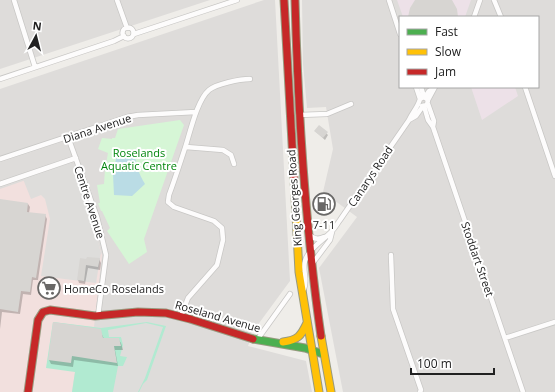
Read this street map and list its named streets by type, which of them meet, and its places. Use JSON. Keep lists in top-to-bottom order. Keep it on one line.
{"streets":{"main road":["King Georges Road","Roseland Avenue"],"street":["Diana Avenue","Canarys Road","Centre Avenue","Stoddart Street"]},"crossings":[["Diana Avenue","Centre Avenue"],["Canarys Road","King Georges Road"],["Canarys Road","Stoddart Street"],["King Georges Road","Roseland Avenue"],["Centre Avenue","Roseland Avenue"]],"parks":["Roselands Aquatic Centre"],"places":{"fuel station":["7-11"],"supermarket":["HomeCo Roselands"]},"legend":["Fast","Slow","Jam"],"scale_bar":"100 m","north":"top"}
